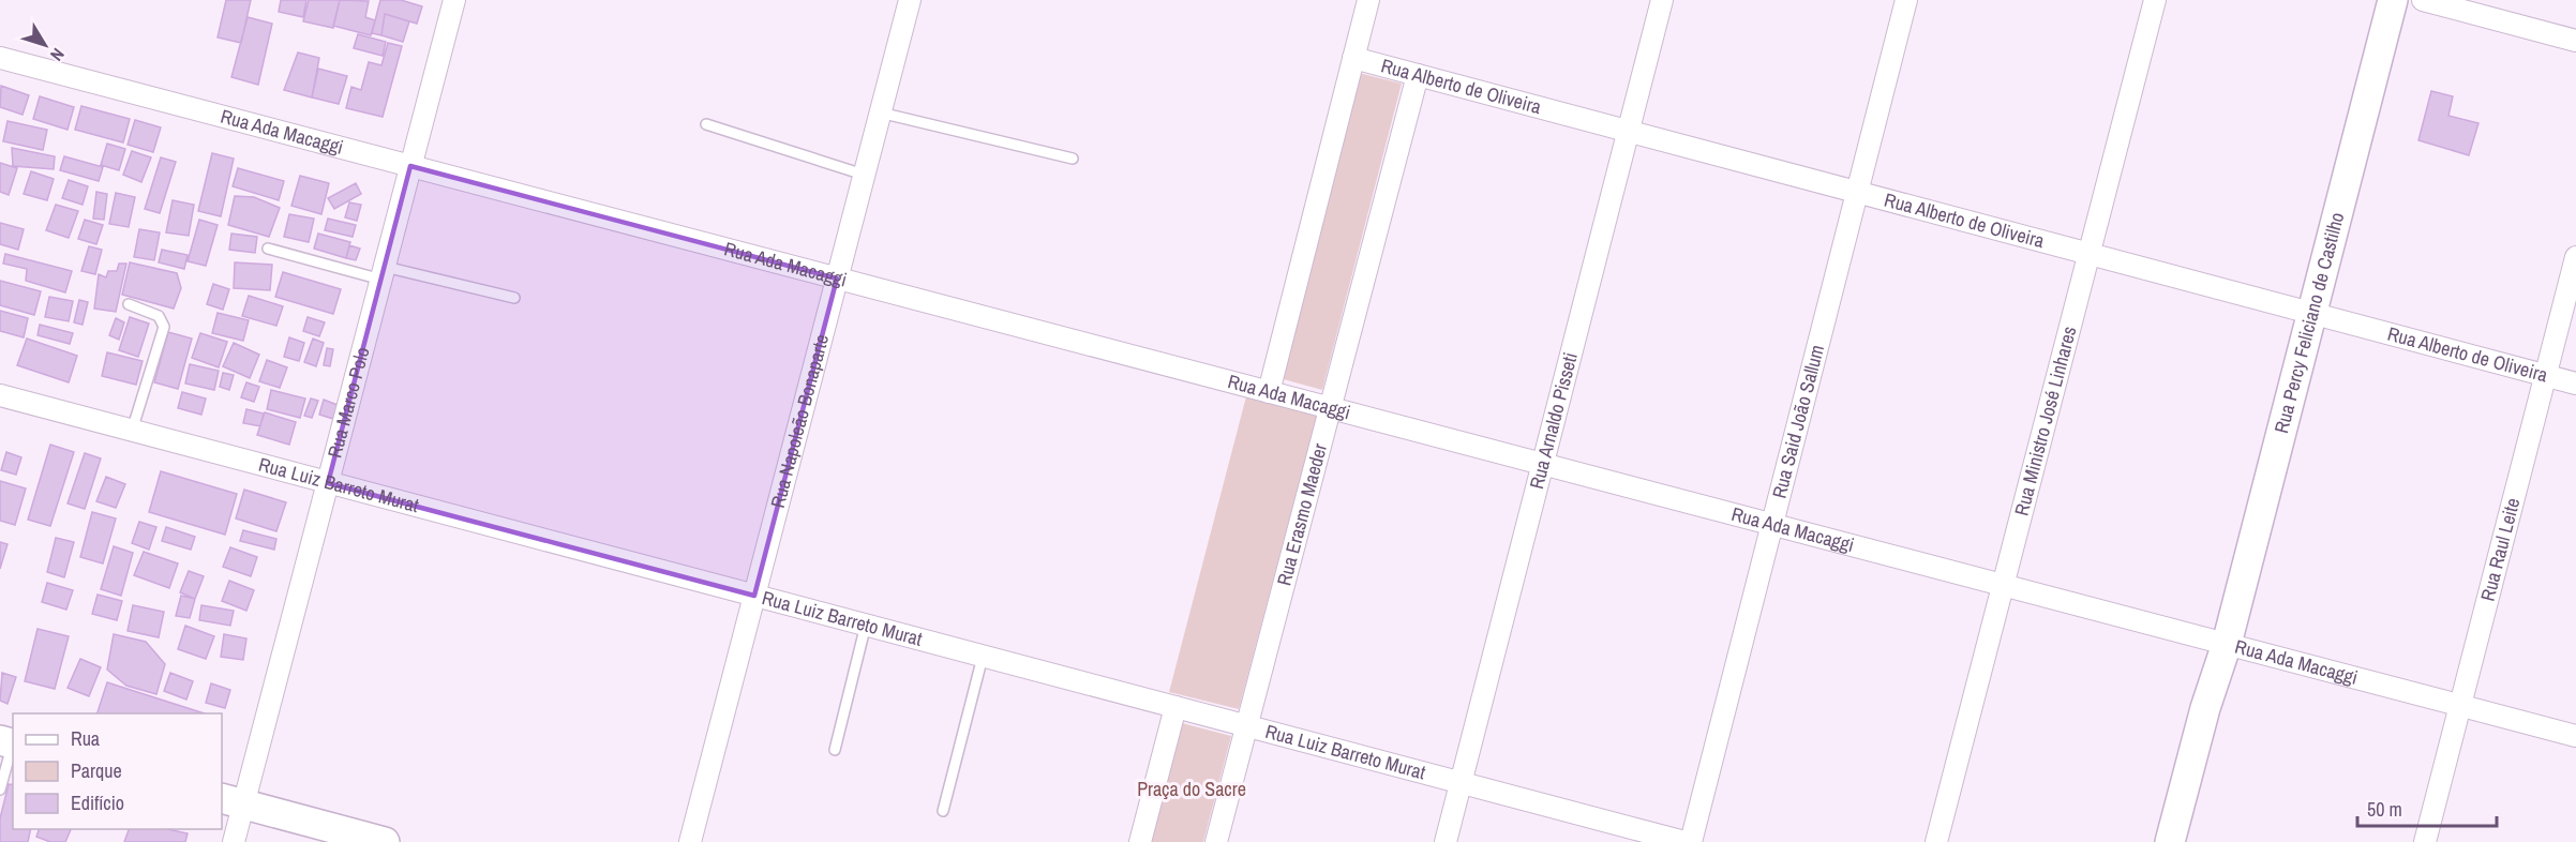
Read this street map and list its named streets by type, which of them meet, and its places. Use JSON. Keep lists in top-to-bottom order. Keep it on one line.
{"streets":{"street":["Rua Alberto de Oliveira","Rua Ada Macaggi","Rua Percy Feliciano de Castilho","Rua Marco Polo","Rua Napoleão Bonaparte","Rua Arnaldo Pisseti","Rua Said João Sallum","Rua Ministro José Linhares","Rua Luiz Barreto Murat","Rua Erasmo Maeder","Rua Raul Leite"]},"crossings":[["Rua Alberto de Oliveira","Rua Percy Feliciano de Castilho"],["Rua Alberto de Oliveira","Rua Arnaldo Pisseti"],["Rua Alberto de Oliveira","Rua Said João Sallum"],["Rua Alberto de Oliveira","Rua Ministro José Linhares"],["Rua Alberto de Oliveira","Rua Erasmo Maeder"],["Rua Alberto de Oliveira","Rua Raul Leite"],["Rua Ada Macaggi","Rua Percy Feliciano de Castilho"],["Rua Ada Macaggi","Rua Marco Polo"],["Rua Ada Macaggi","Rua Napoleão Bonaparte"],["Rua Ada Macaggi","Rua Arnaldo Pisseti"],["Rua Ada Macaggi","Rua Said João Sallum"],["Rua Ada Macaggi","Rua Ministro José Linhares"],["Rua Ada Macaggi","Rua Erasmo Maeder"],["Rua Ada Macaggi","Rua Raul Leite"],["Rua Marco Polo","Rua Luiz Barreto Murat"],["Rua Napoleão Bonaparte","Rua Luiz Barreto Murat"],["Rua Arnaldo Pisseti","Rua Luiz Barreto Murat"],["Rua Luiz Barreto Murat","Rua Erasmo Maeder"]],"parks":["Praça do Sacre"],"legend":["Rua","Parque","Edifício"],"scale_bar":"50 m","north":"bottom right"}
